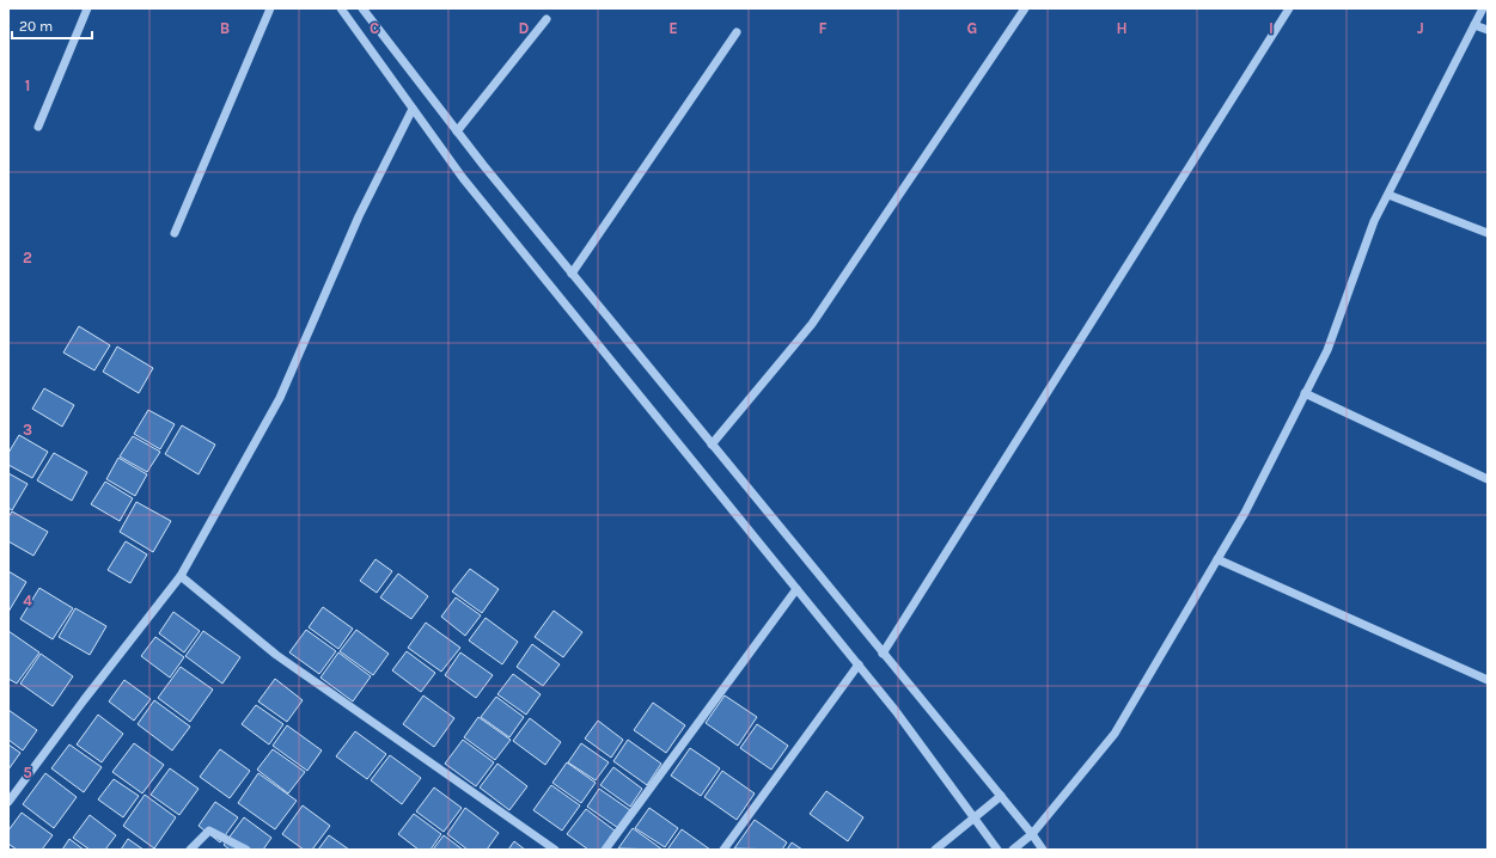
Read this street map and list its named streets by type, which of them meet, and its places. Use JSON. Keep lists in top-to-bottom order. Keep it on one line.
{"scale_bar":"20 m","grid":{"columns":["B","C","D","E","F","G","H","I","J"],"rows":["1","2","3","4","5"]}}
